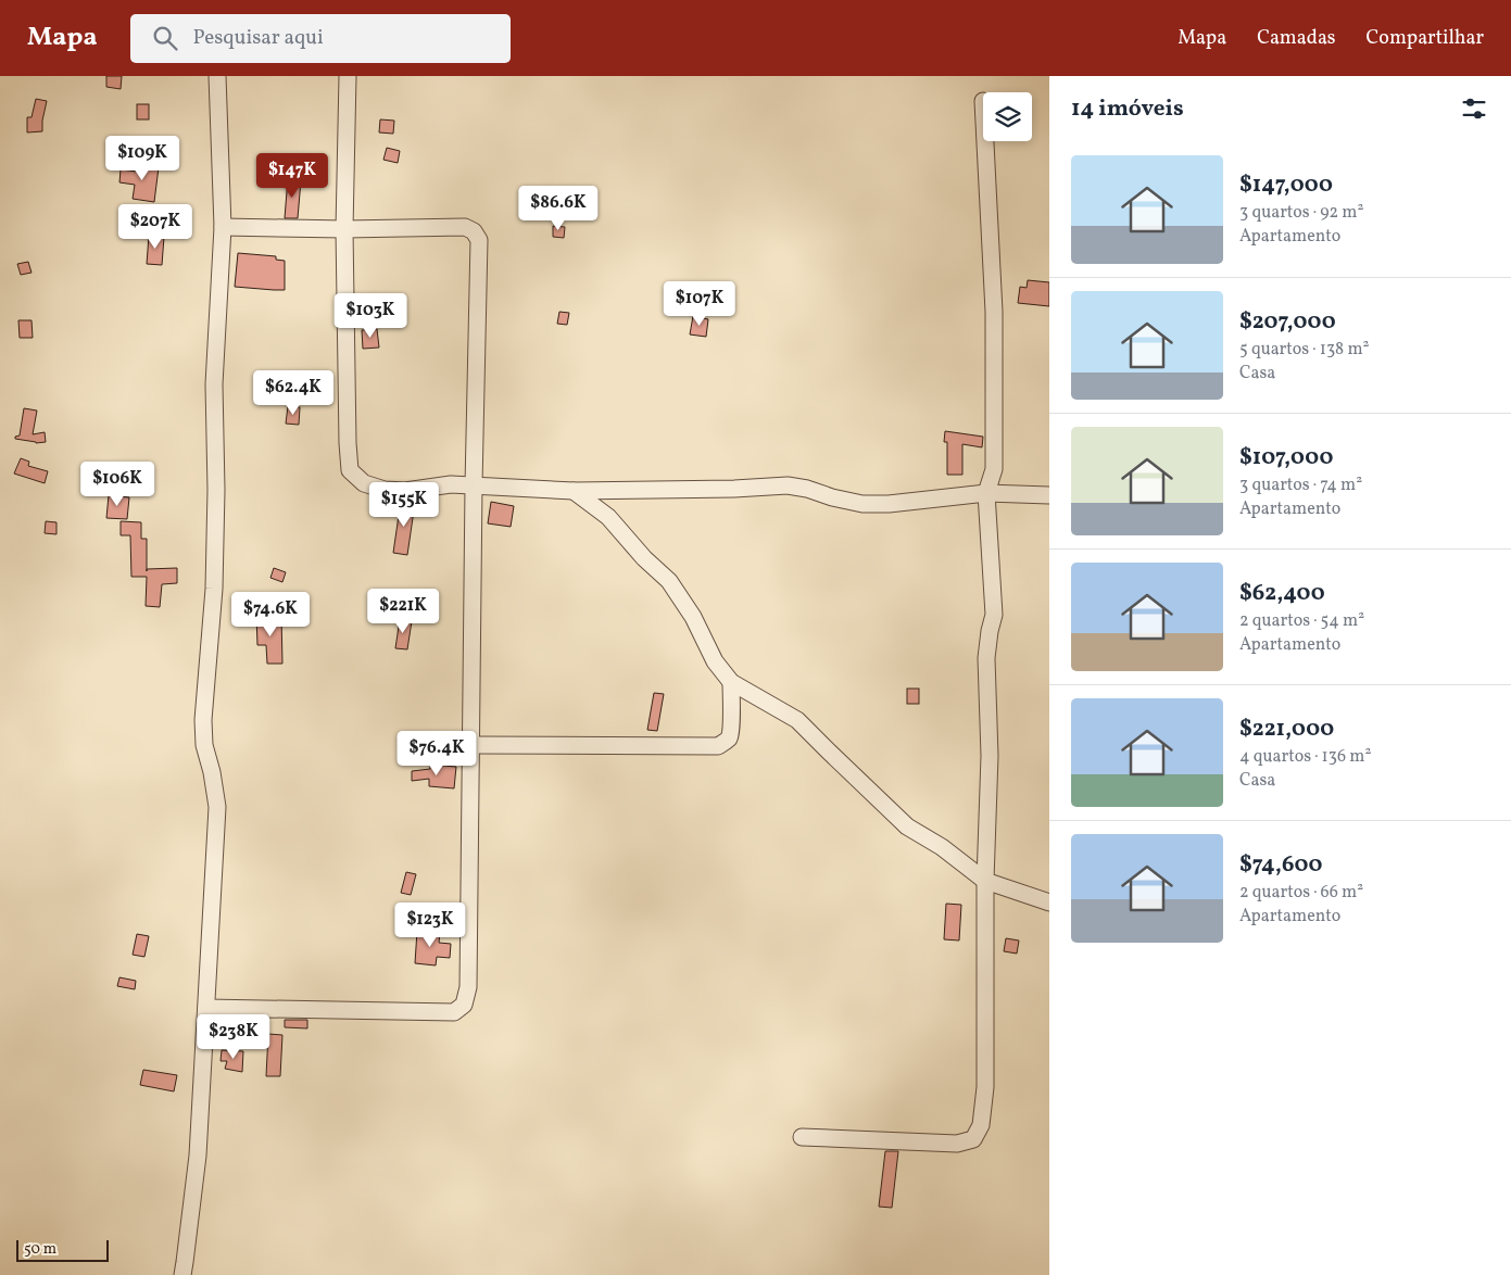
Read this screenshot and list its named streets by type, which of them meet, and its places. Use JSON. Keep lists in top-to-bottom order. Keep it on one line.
{"scale_bar":"50 m","page":{"header":"Mapa","search":"Pesquisar aqui","nav":["Mapa","Camadas","Compartilhar"],"heading":"14 imóveis","price":["$109K","$147K","$86.6K","$207K","$107K","$103K","$62.4K","$106K","$155K","$221K","$74.6K","$76.4K","$123K","$238K"],"list":[{"name":"$147,000","note":"3 quartos · 92 m² · Apartamento"},{"name":"$207,000","note":"5 quartos · 138 m² · Casa"},{"name":"$107,000","note":"3 quartos · 74 m² · Apartamento"},{"name":"$62,400","note":"2 quartos · 54 m² · Apartamento"},{"name":"$221,000","note":"4 quartos · 136 m² · Casa"},{"name":"$74,600","note":"2 quartos · 66 m² · Apartamento"}],"scale":"50 m"}}
